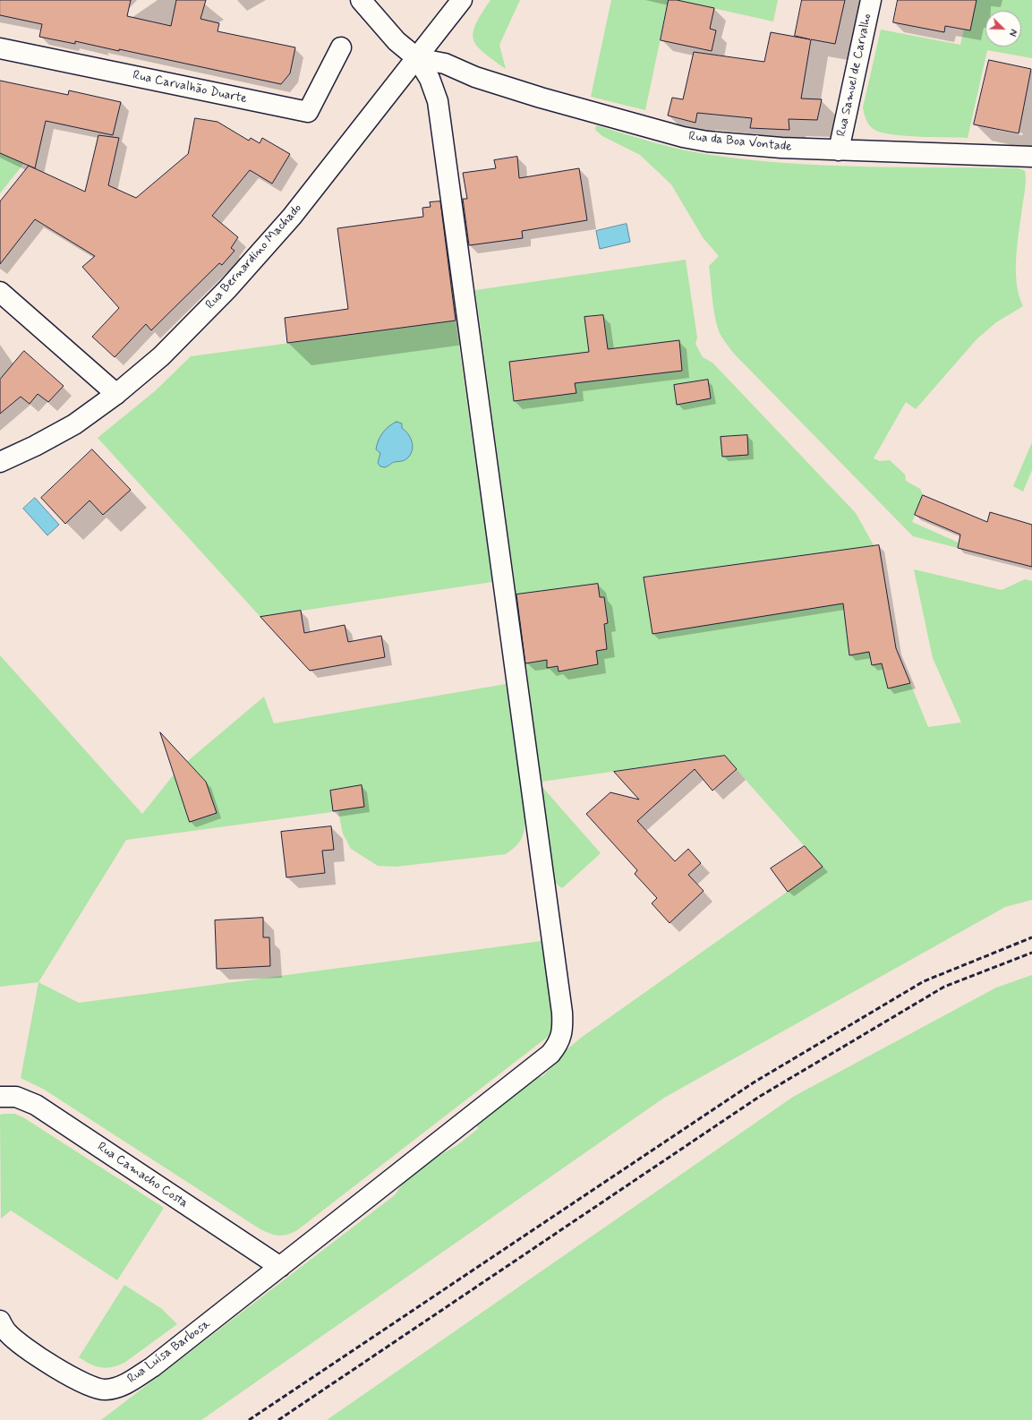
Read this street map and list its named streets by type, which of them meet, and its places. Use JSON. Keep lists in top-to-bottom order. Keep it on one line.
{"streets":{"street":["Rua Samuel de Carvalho","Rua Carvalhão Duarte","Rua da Boa Vontade","Rua Bernardino Machado","Rua Camacho Costa","Rua Luísa Barbosa"]},"crossings":[["Rua Samuel de Carvalho","Rua da Boa Vontade"],["Rua da Boa Vontade","Rua Bernardino Machado"],["Rua da Boa Vontade","Rua Luísa Barbosa"],["Rua Bernardino Machado","Rua Luísa Barbosa"],["Rua Camacho Costa","Rua Luísa Barbosa"]],"north":"bottom right"}
